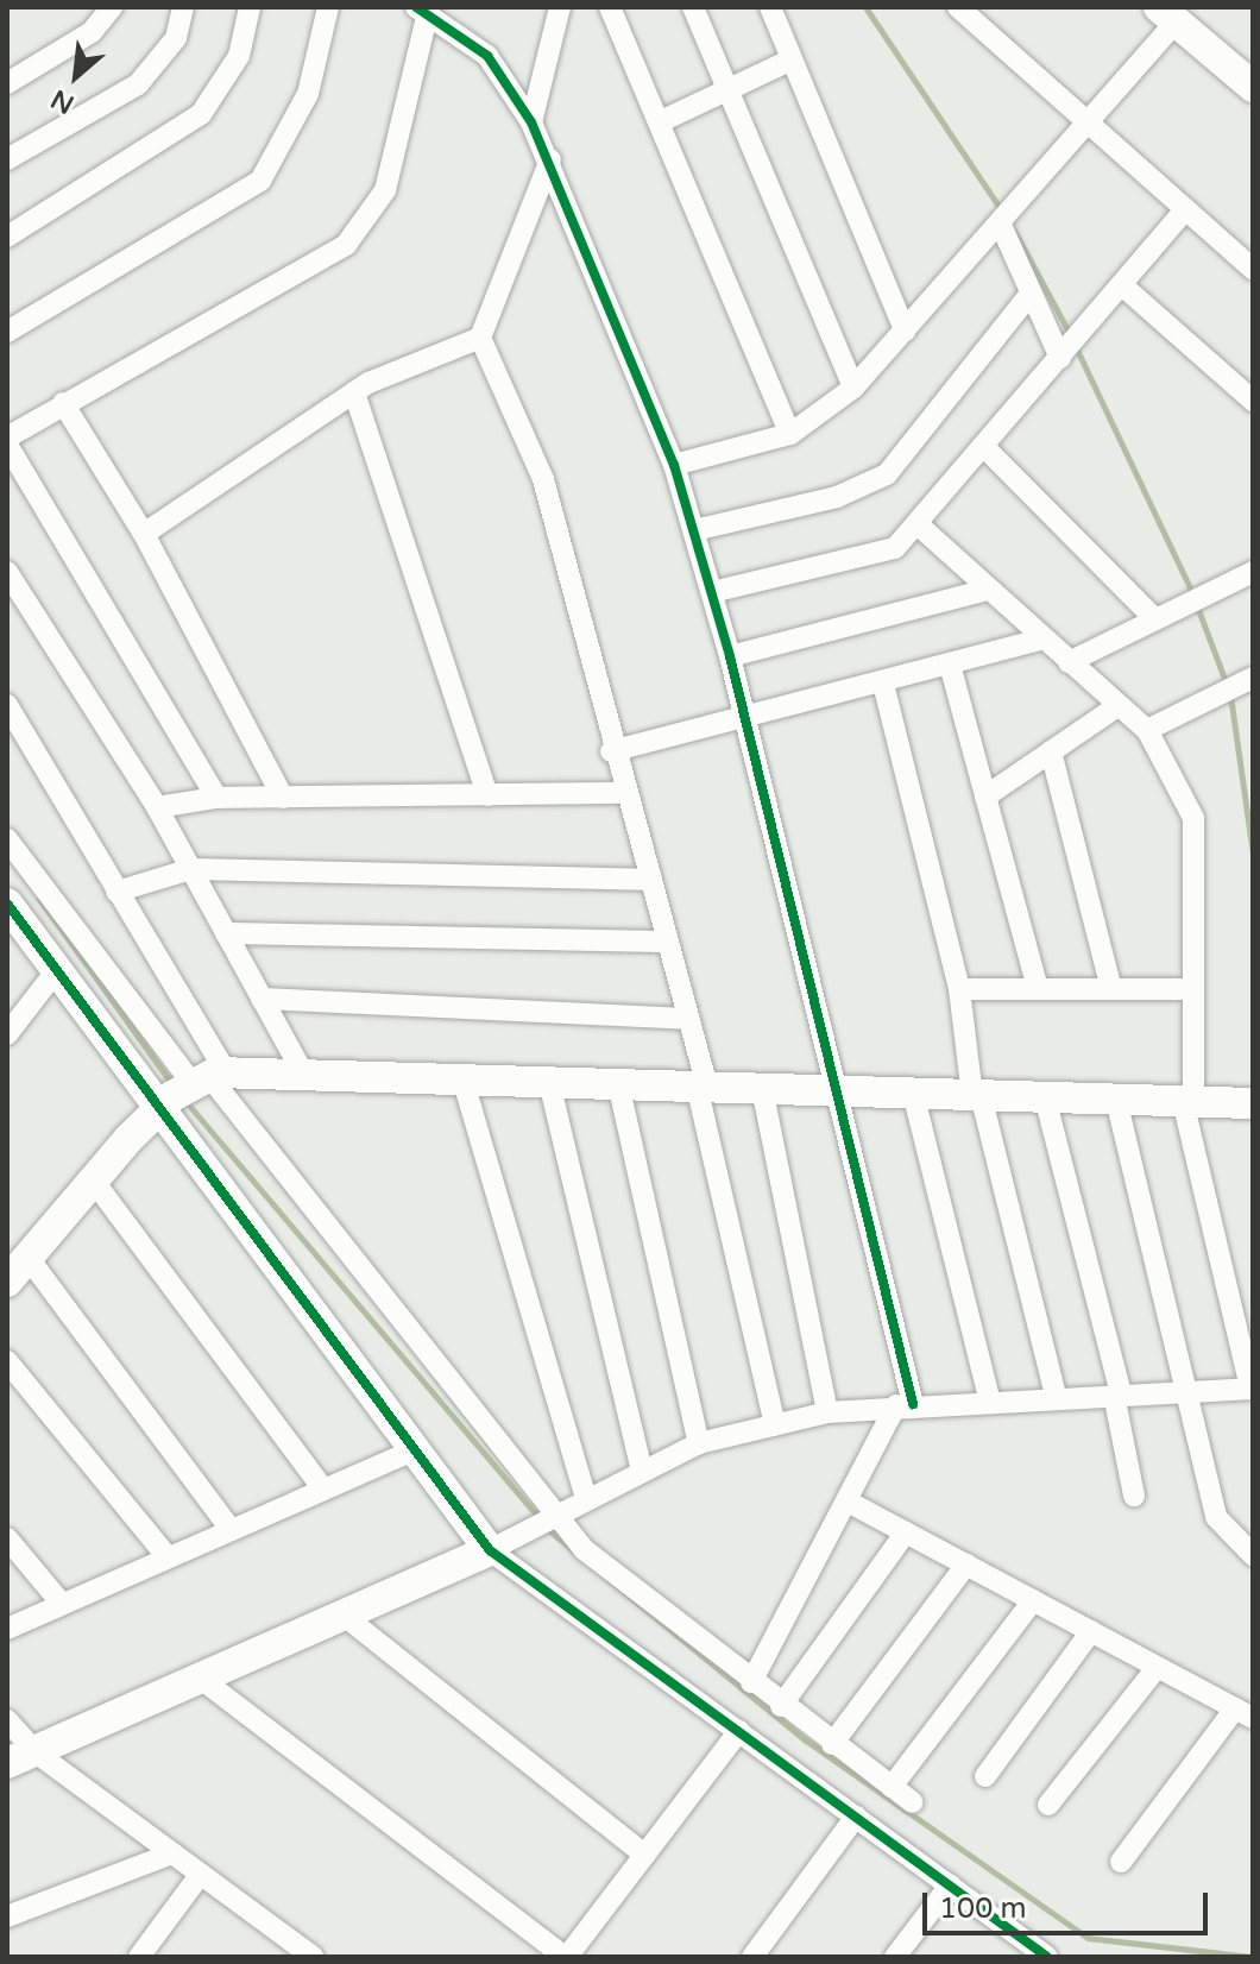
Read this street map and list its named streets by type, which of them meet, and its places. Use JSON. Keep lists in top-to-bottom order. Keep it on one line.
{"scale_bar":"100 m","north":"bottom left"}
